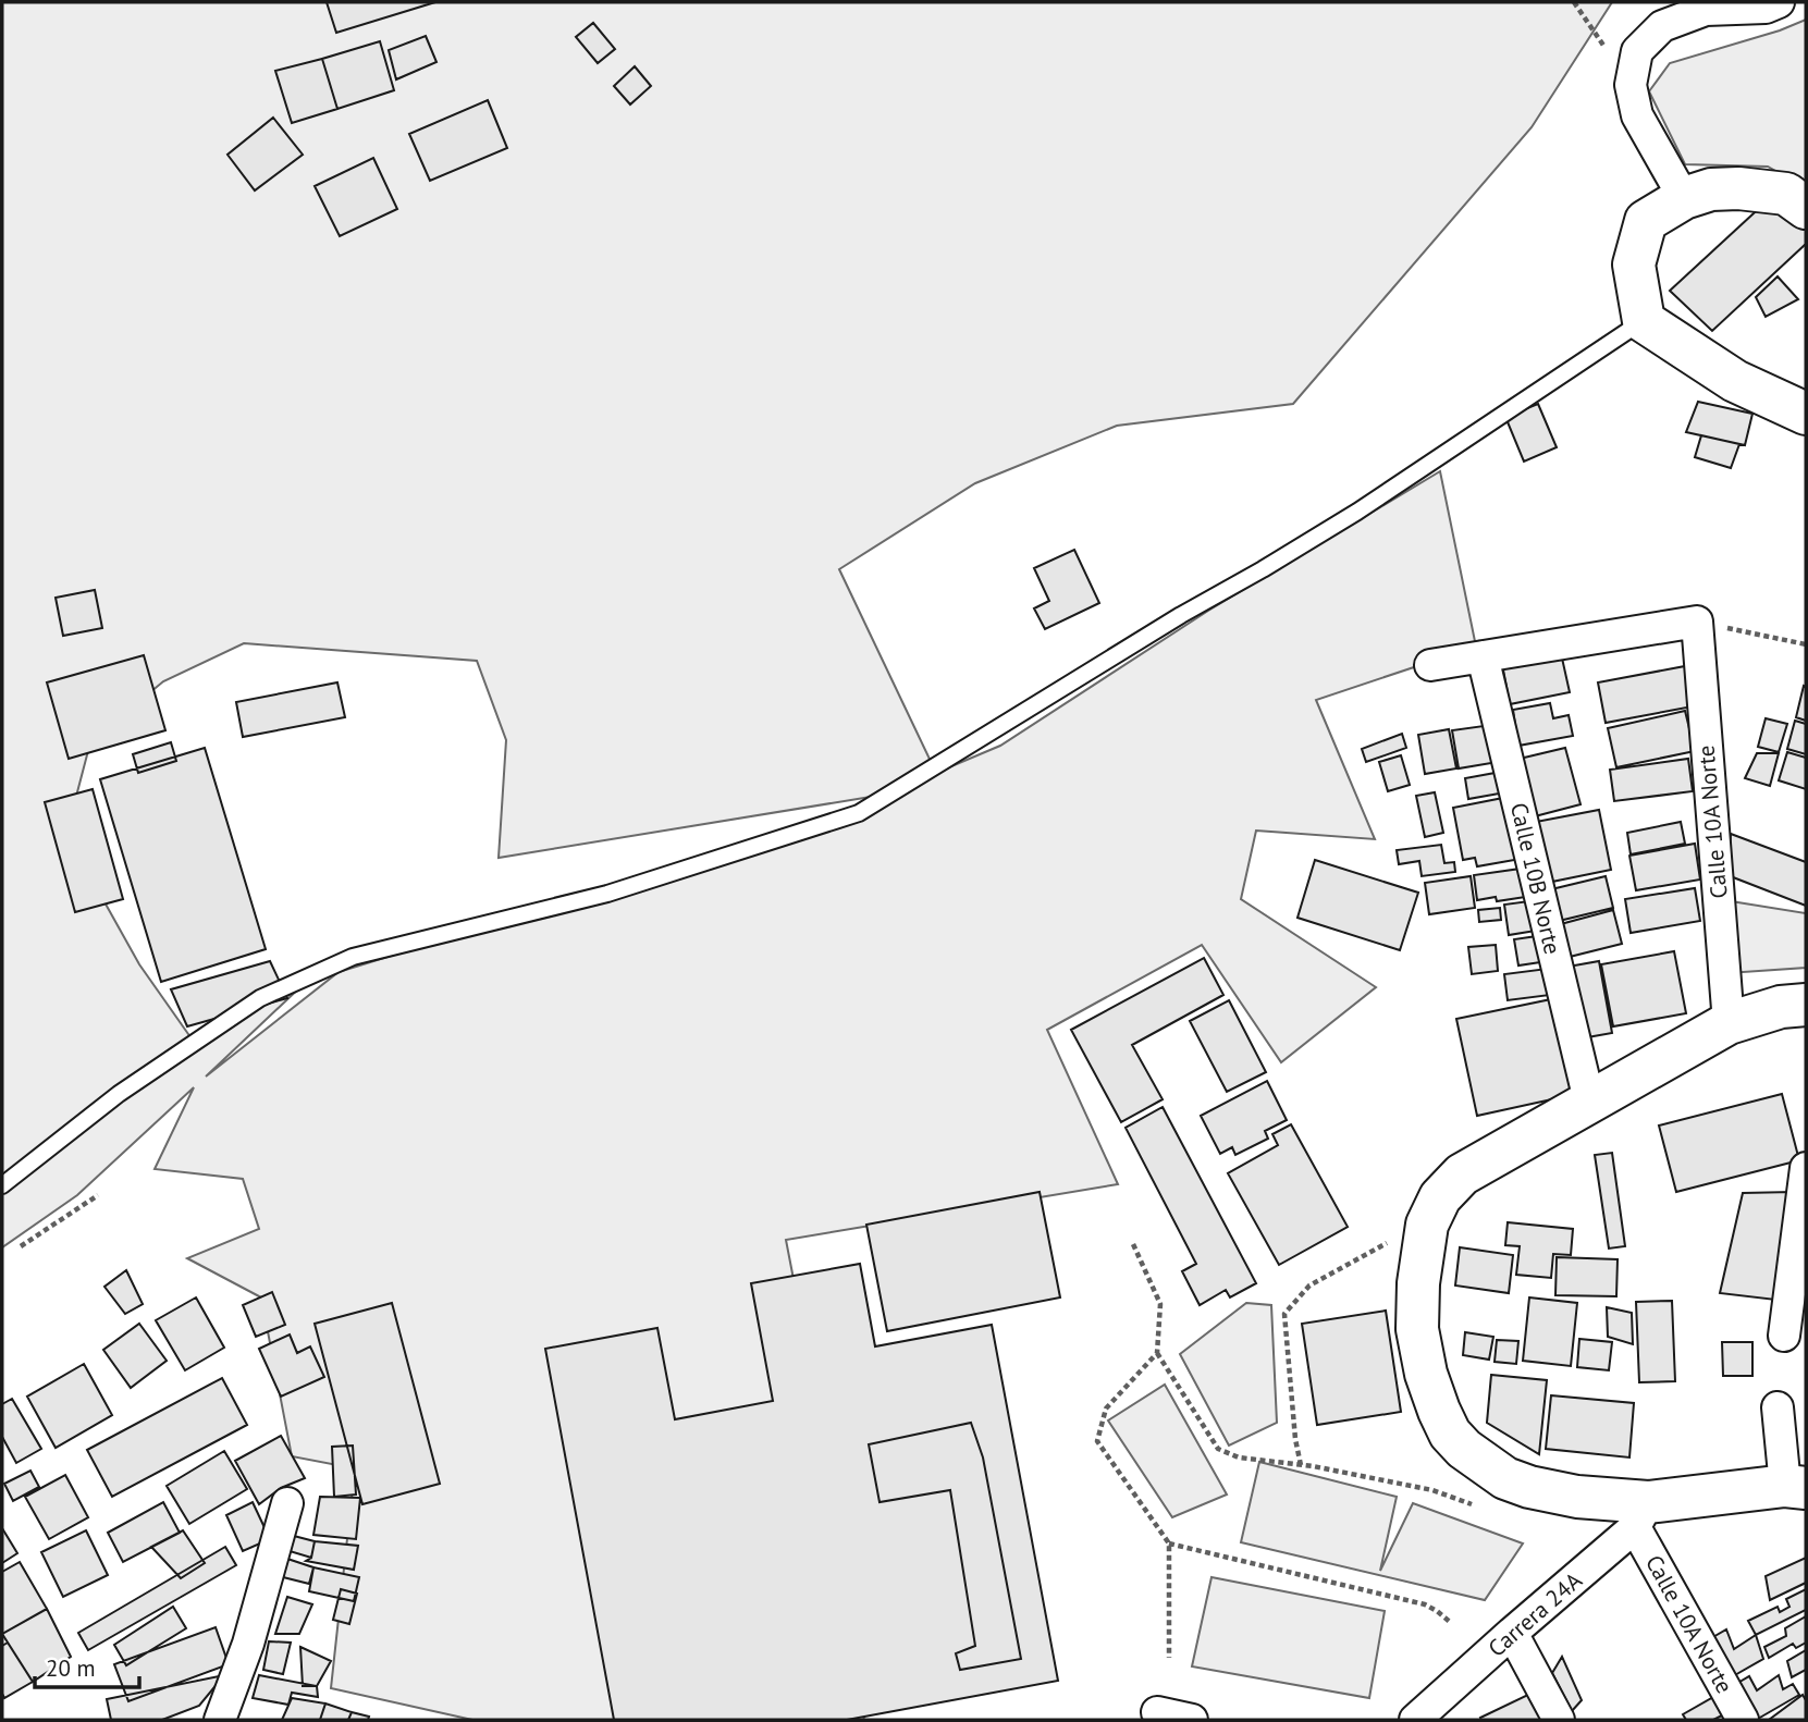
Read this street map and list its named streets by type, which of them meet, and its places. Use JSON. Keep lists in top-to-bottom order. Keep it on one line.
{"streets":{"street":["Calle 10A Norte","Calle 10B Norte","Carrera 24A"]},"crossings":[["Calle 10A Norte","Carrera 24A"]],"scale_bar":"20 m"}
